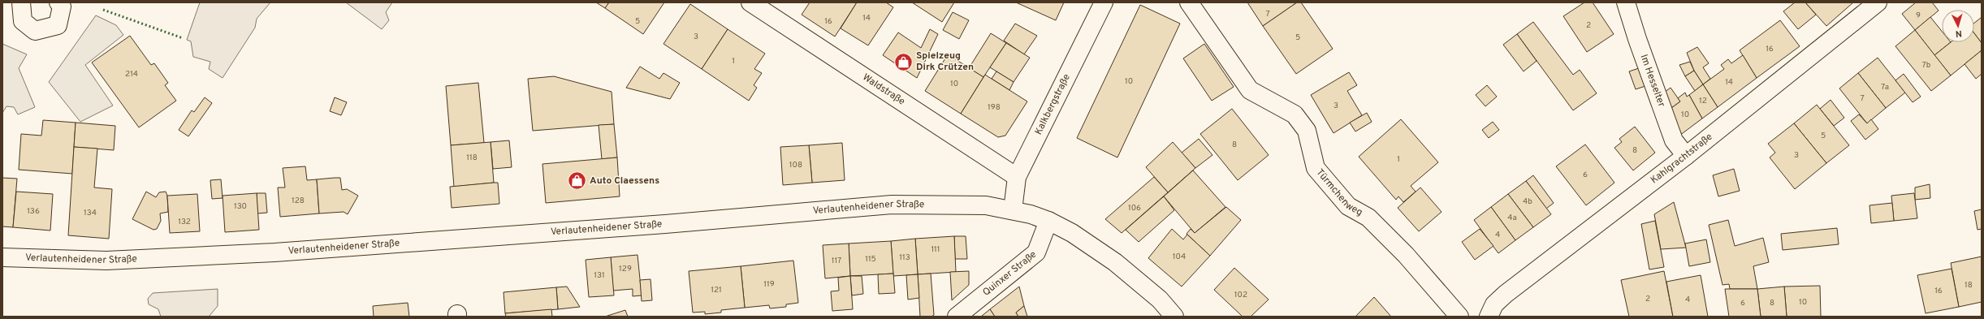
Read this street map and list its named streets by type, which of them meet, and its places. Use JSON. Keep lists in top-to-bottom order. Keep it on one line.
{"streets":{"street":["Im Hesselter","Waldstraße","Kalkbergstraße","Kahlgrachtstraße","Türmchenweg","Verlautenheidener Straße","Quinxer Straße"]},"crossings":[["Im Hesselter","Kahlgrachtstraße"],["Waldstraße","Kalkbergstraße"],["Kalkbergstraße","Verlautenheidener Straße"],["Verlautenheidener Straße","Quinxer Straße"]],"places":{"shop":["Spielzeug Dirk Crützen","Auto Claessens"]},"house_numbers":["7","9","14","5","16","2","3","5","16","1","7b","214","10","14","10","7a","7","12","3","198","10","5","8","8","3","118","1","108","6","128","4b","130","106","136","134","4a","132","4","111","104","113","115","117","129","131","119","18","121","16","102","2","4","10","6","8"],"north":"bottom"}
